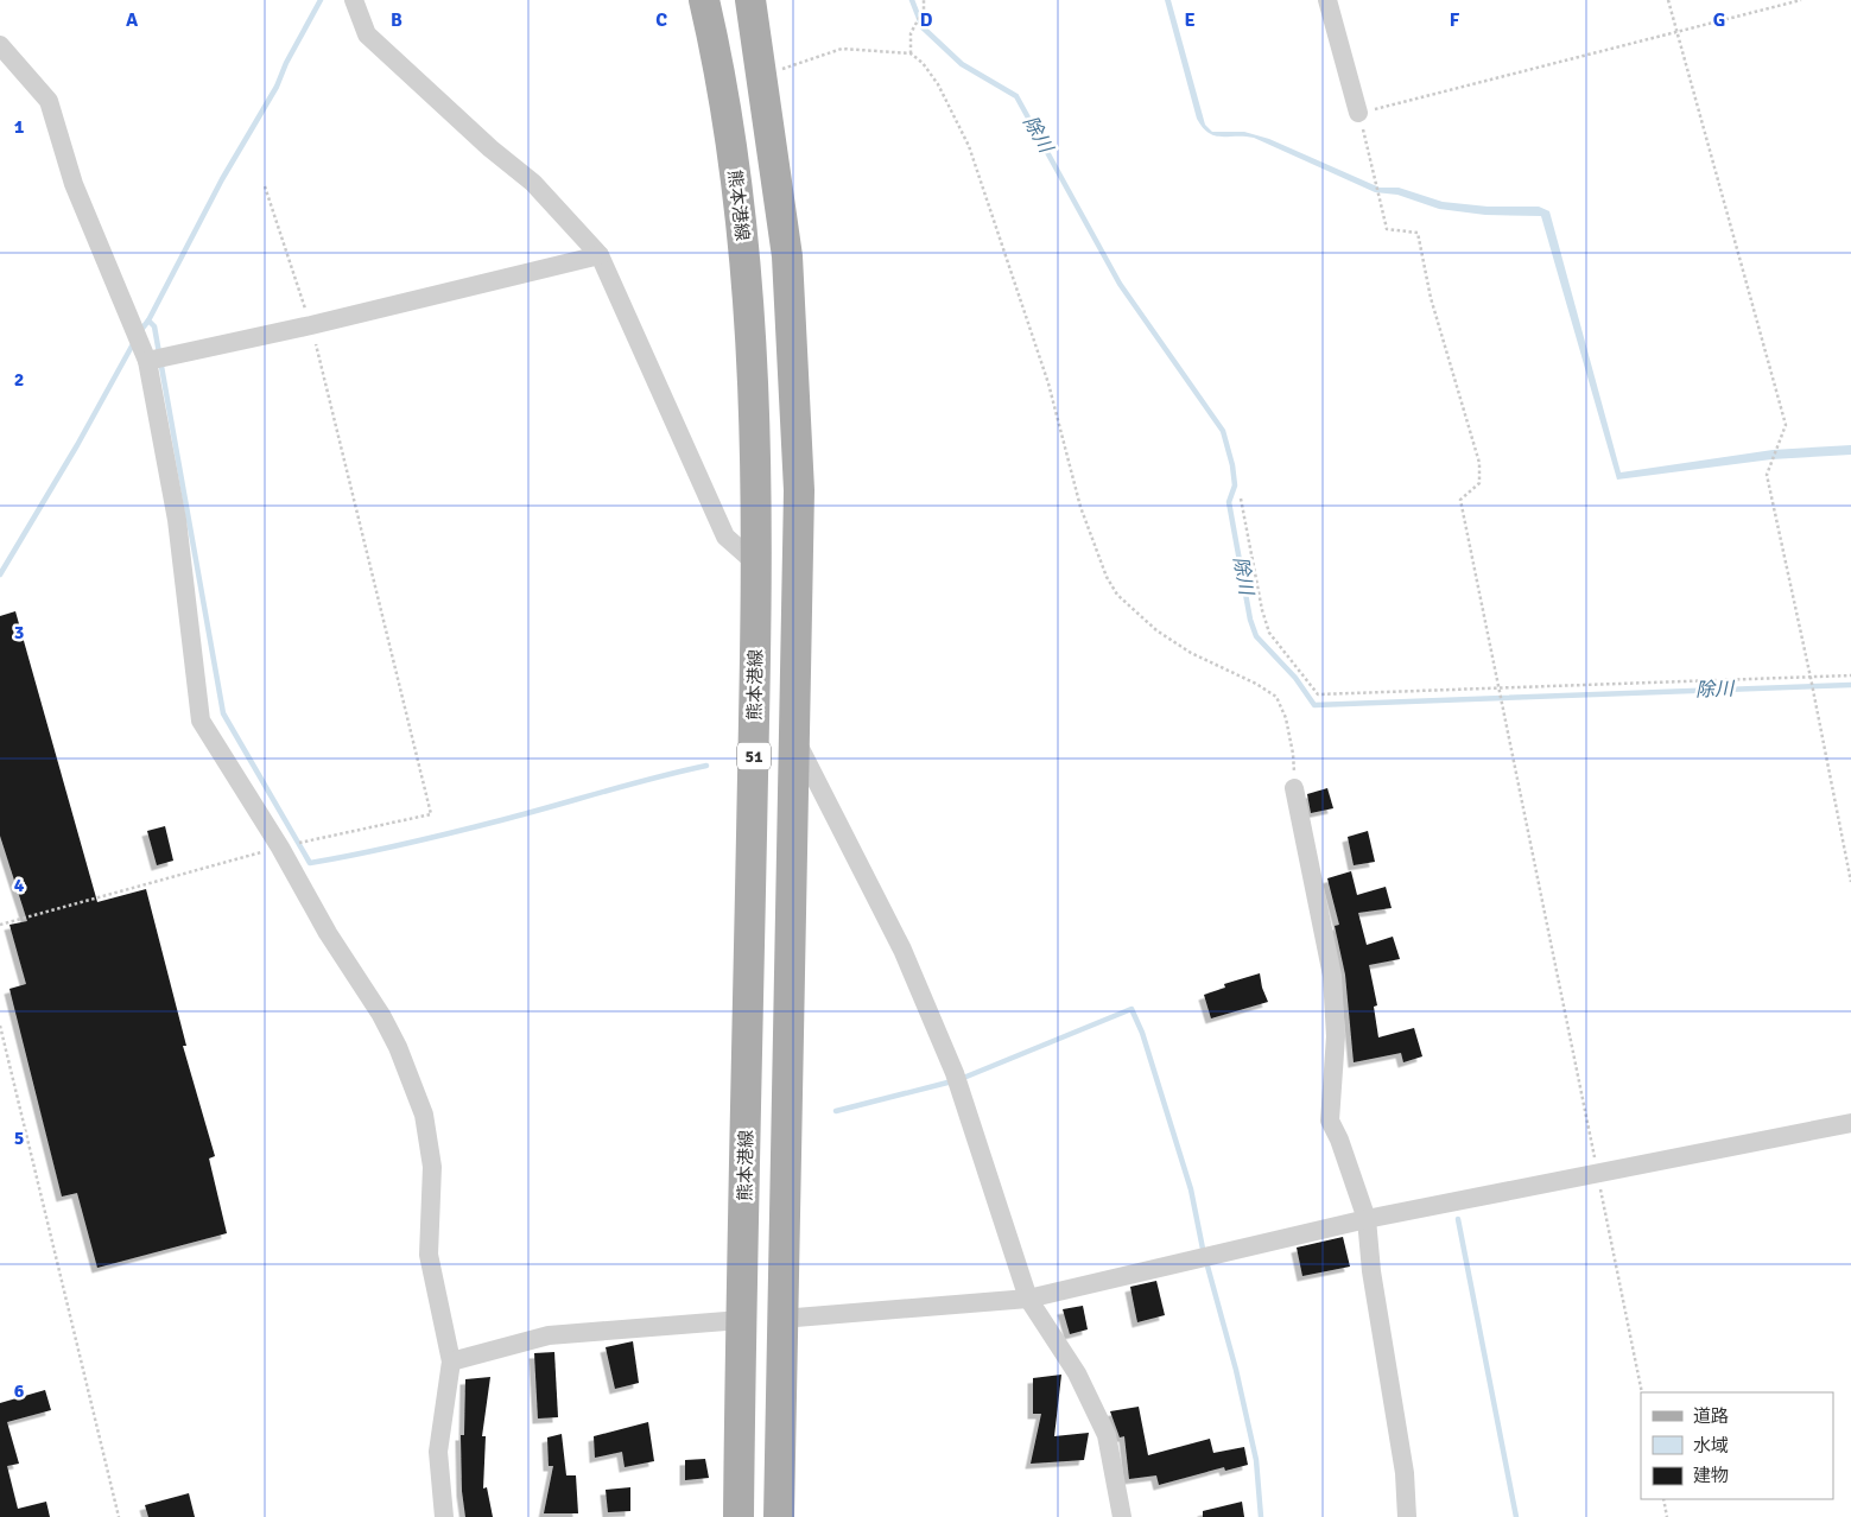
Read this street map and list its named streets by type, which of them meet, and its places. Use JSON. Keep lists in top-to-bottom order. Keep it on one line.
{"streets":{"main road":["熊本港線","51"]},"water":["除川"],"legend":["道路","水域","建物"],"grid":{"columns":["A","B","C","D","E","F","G"],"rows":["1","2","3","4","5","6"]}}
